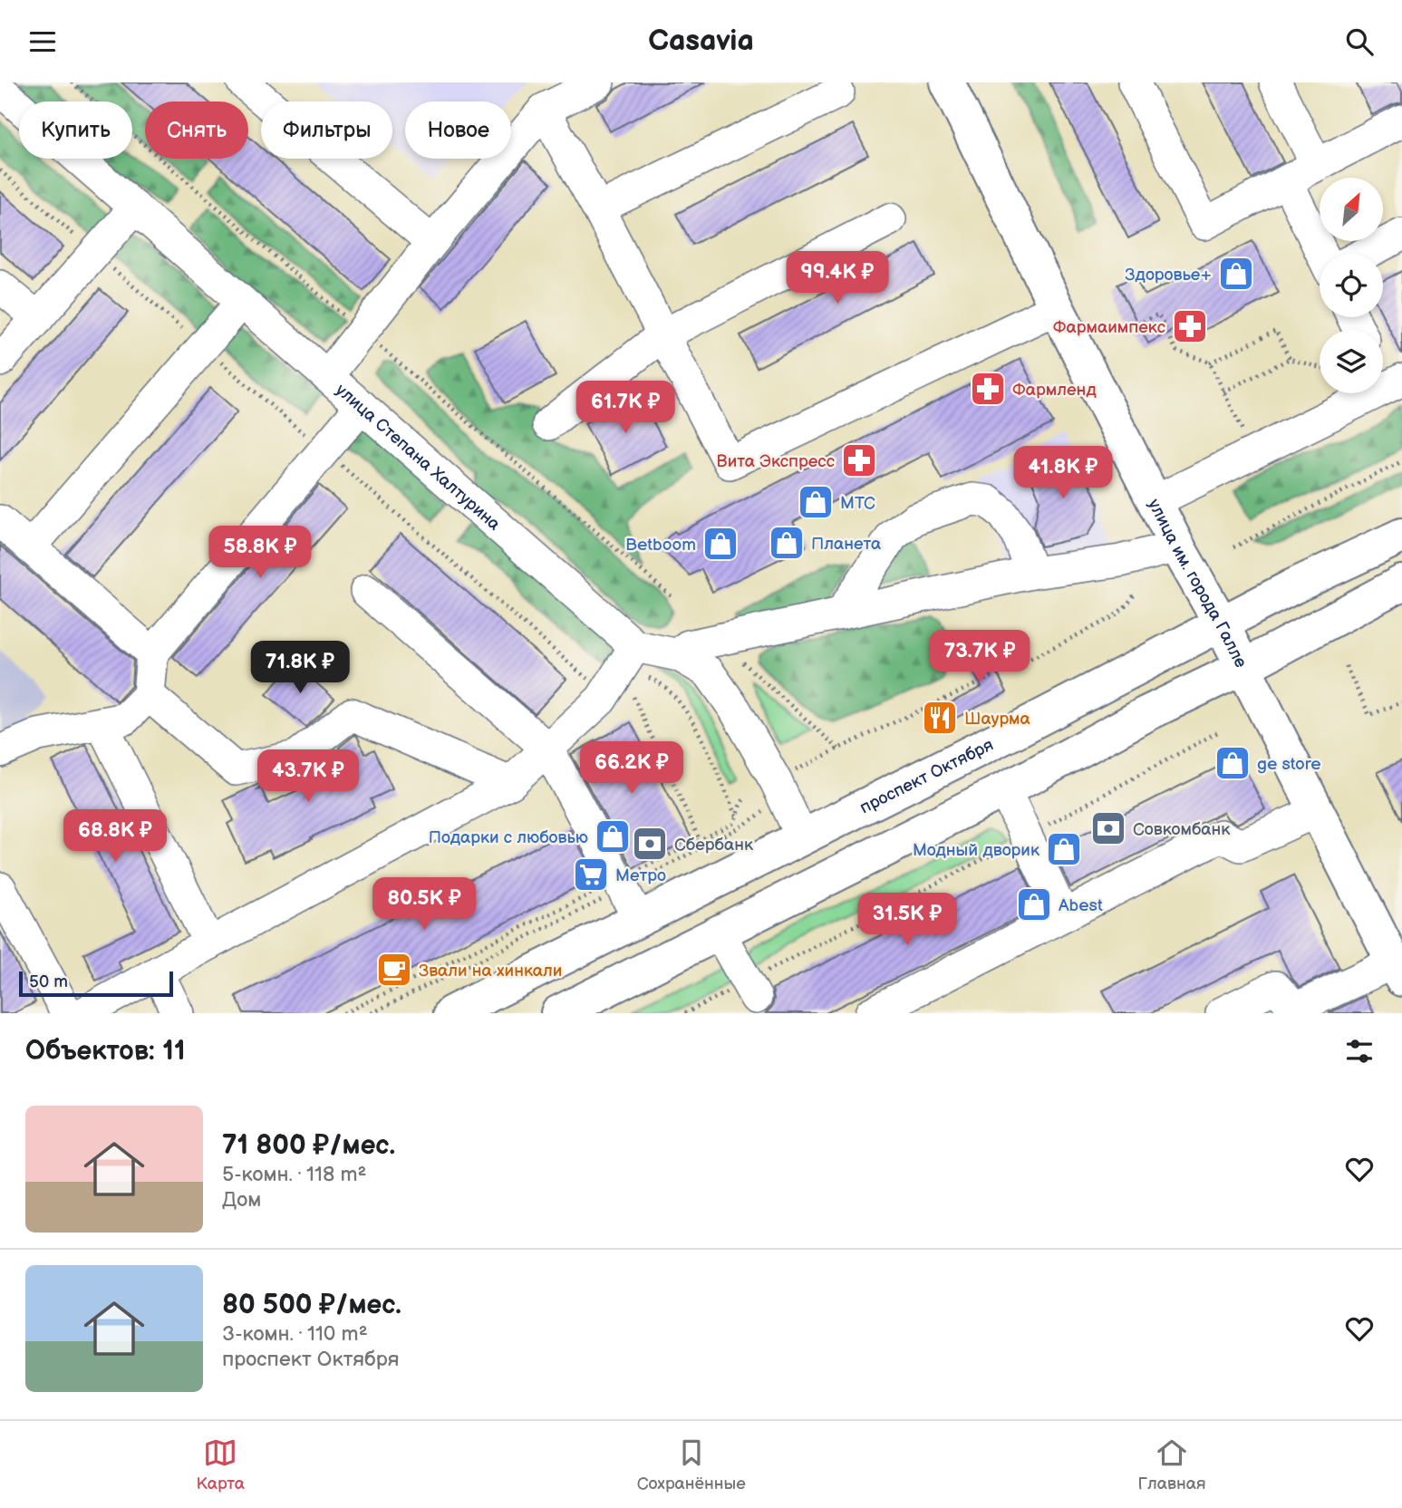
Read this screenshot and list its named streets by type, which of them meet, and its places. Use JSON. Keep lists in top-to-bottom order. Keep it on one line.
{"streets":{"main road":["улица им. города Галле","проспект Октября"],"street":["улица Степана Халтурина"]},"crossings":[["улица Степана Халтурина","проспект Октября"],["улица им. города Галле","проспект Октября"]],"places":{"shop":["Здоровье+","МТС","Планета","Betboom","ge store","Подарки с любовью","Модный дворик","Abest"],"pharmacy":["Фармаимпекс","Фармленд","Вита Экспресс"],"restaurant":["Шаурма"],"bank":["Совкомбанк","Сбербанк"],"supermarket":["Метро"],"cafe":["Звали на хинкали"]},"scale_bar":"50 m","north":"top right","page":{"header":"Casavia","chip":["Купить","Снять","Фильтры","Новое"],"price":["99.4K ₽","61.7K ₽","41.8K ₽","58.8K ₽","73.7K ₽","71.8K ₽","66.2K ₽","43.7K ₽","68.8K ₽","80.5K ₽","31.5K ₽"],"scale":"50 m","heading":"Объектов: 11","list":[{"name":"71 800 ₽/мес.","note":"5-комн. · 118 m² · Дом"},{"name":"80 500 ₽/мес.","note":"3-комн. · 110 m² · проспект Октября"}],"tabs":["Карта","Сохранённые","Главная"]}}
